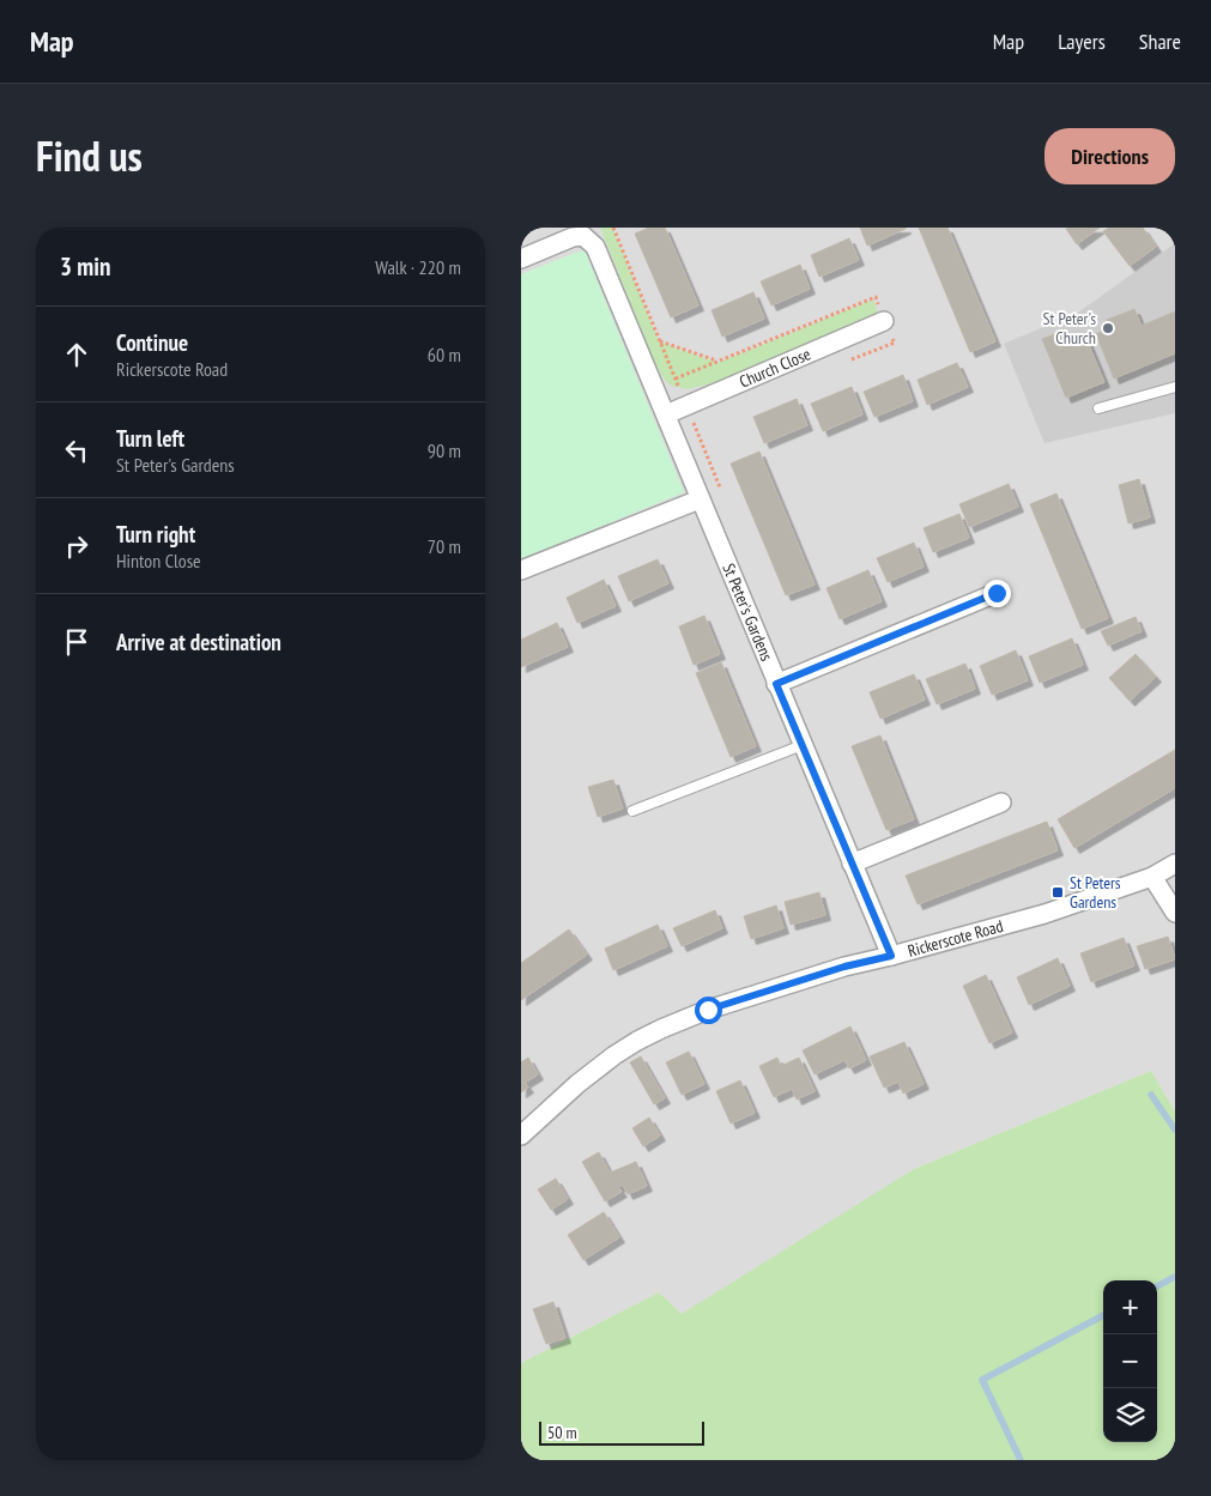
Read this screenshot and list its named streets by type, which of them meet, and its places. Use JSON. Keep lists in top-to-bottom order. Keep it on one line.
{"streets":{"street":["Church Close","St Peter's Gardens","Rickerscote Road"]},"crossings":[["Church Close","St Peter's Gardens"],["St Peter's Gardens","Rickerscote Road"]],"places":{"other":["St Peter's Church"],"transit":["St Peters Gardens"]},"scale_bar":"50 m","page":{"header":"Map","nav":["Map","Layers","Share"],"title":"Find us","buttons":"Directions","heading":["3 min","Walk · 220 m"],"list":[["Continue","Rickerscote Road","60 m"],["Turn left","St Peter's Gardens","90 m"],["Turn right","Hinton Close","70 m"],"Arrive at destination"],"map_buttons":["+","−"],"scale":"50 m"}}
